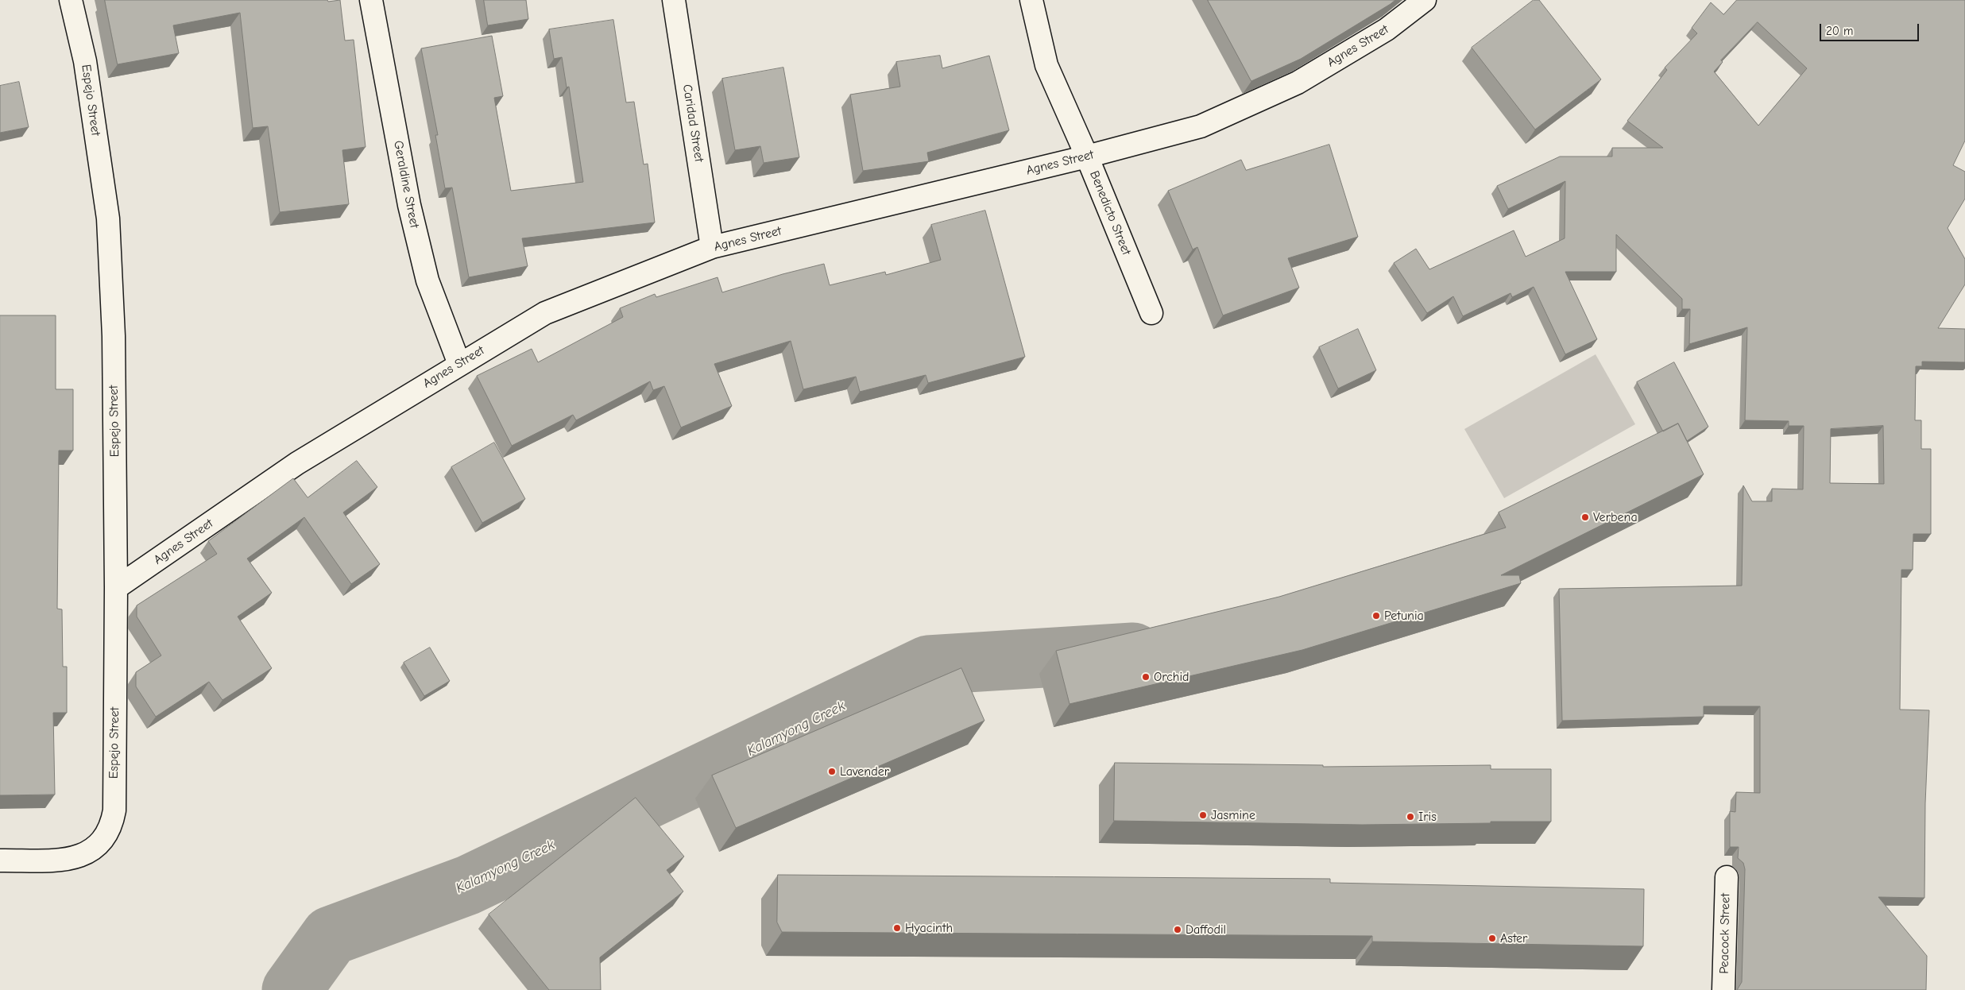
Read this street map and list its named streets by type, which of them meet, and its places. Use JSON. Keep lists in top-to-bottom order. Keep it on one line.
{"streets":{"street":["Agnes Street","Espejo Street","Caridad Street","Geraldine Street","Benedicto Street","Peacock Street"]},"crossings":[["Agnes Street","Espejo Street"],["Agnes Street","Caridad Street"],["Agnes Street","Geraldine Street"],["Agnes Street","Benedicto Street"]],"water":["Kalamyong Creek"],"places":["Verbena","Petunia","Orchid","Lavender","Jasmine","Iris","Hyacinth","Daffodil","Aster"],"scale_bar":"20 m"}
